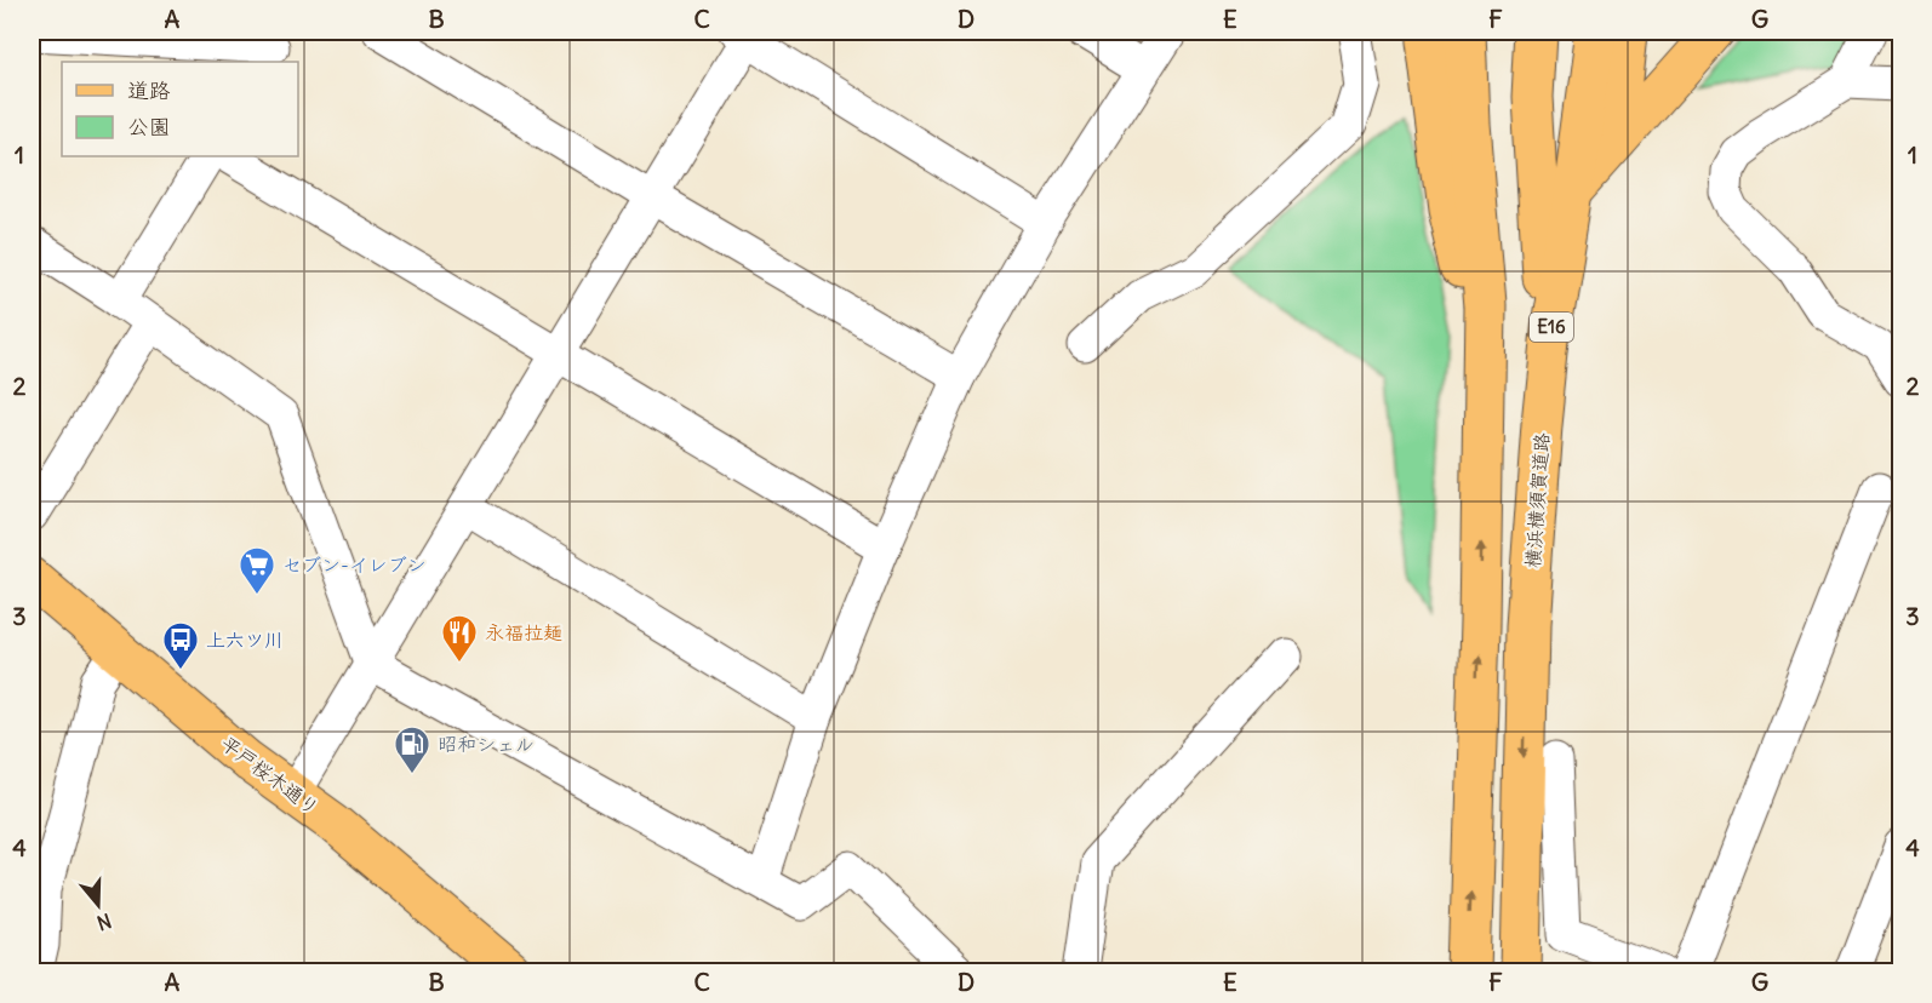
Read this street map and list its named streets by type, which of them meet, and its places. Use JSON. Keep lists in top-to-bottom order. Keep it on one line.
{"streets":{"main road":["E16","横浜横須賀道路","平戸桜木通り"]},"places":{"supermarket":["セブン-イレブン"],"restaurant":["永福拉麺"],"bus stop":["上六ツ川"],"fuel station":["昭和シェル"]},"legend":["道路","公園"],"north":"bottom","grid":{"columns":["A","B","C","D","E","F","G"],"rows":["1","2","3","4"]}}
